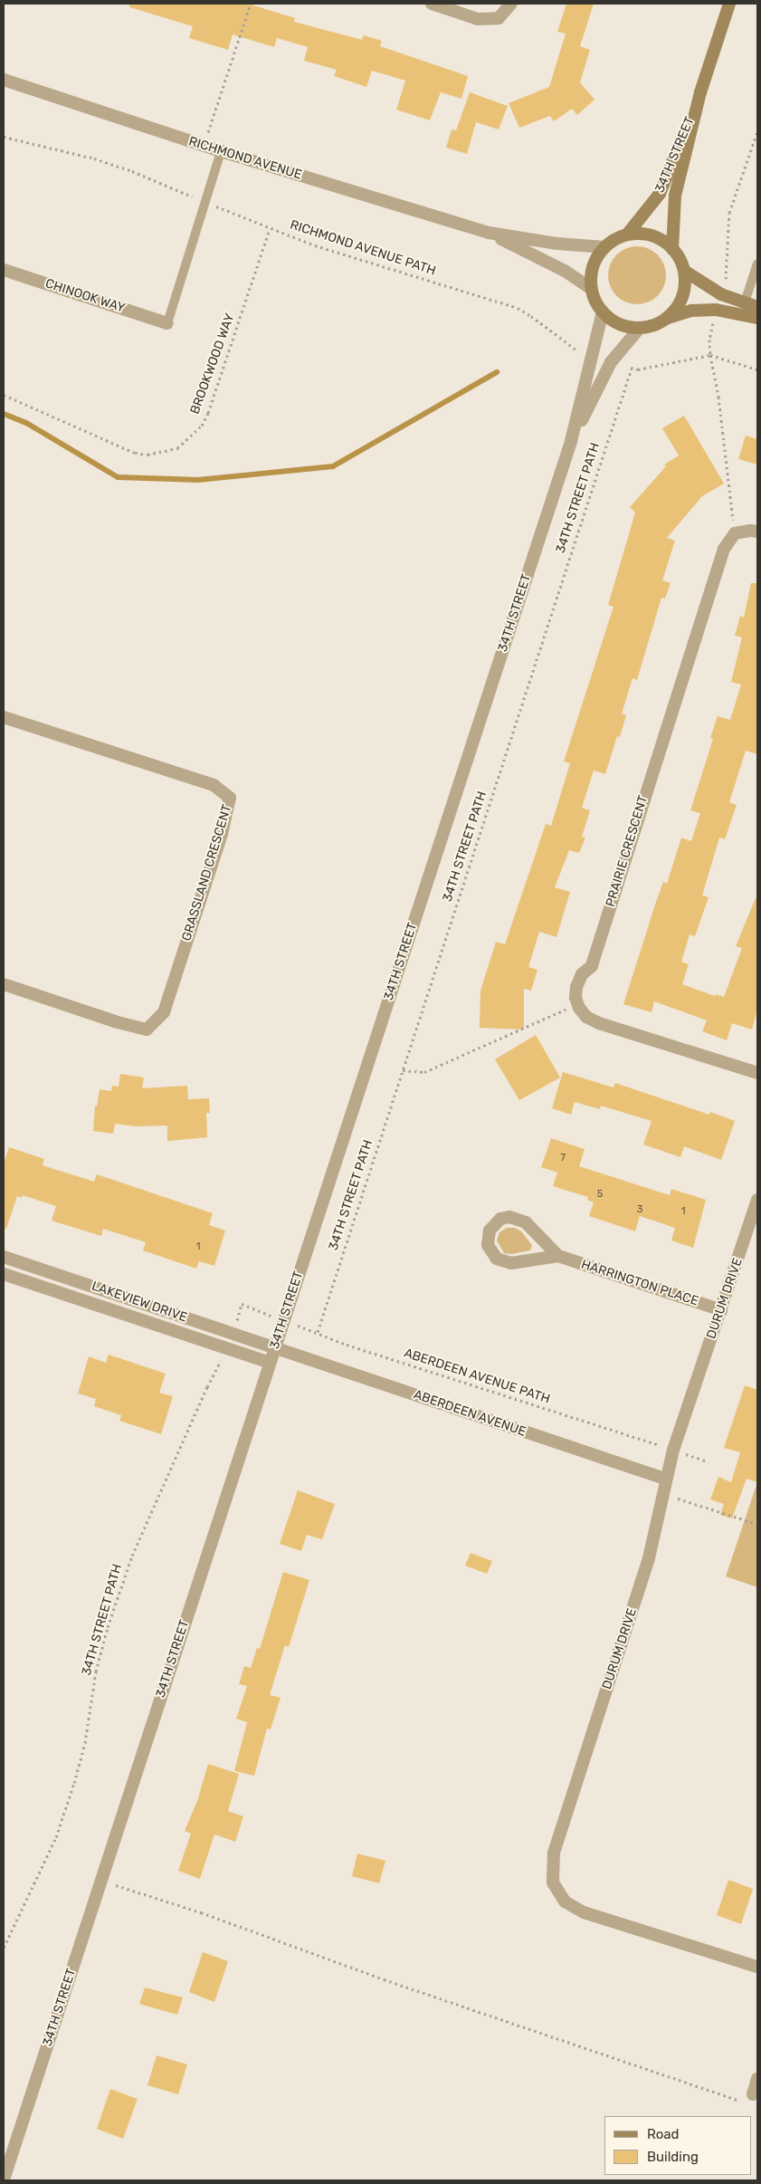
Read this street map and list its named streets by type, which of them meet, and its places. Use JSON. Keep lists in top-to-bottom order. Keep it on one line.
{"streets":{"main road":["34TH STREET"],"street":["RICHMOND AVENUE","CHINOOK WAY","PRAIRIE CRESCENT","GRASSLAND CRESCENT","HARRINGTON PLACE","DURUM DRIVE","LAKEVIEW DRIVE","ABERDEEN AVENUE"],"path":["RICHMOND AVENUE PATH","BROOKWOOD WAY","34TH STREET PATH","ABERDEEN AVENUE PATH"]},"crossings":[["34TH STREET","RICHMOND AVENUE"],["34TH STREET","RICHMOND AVENUE PATH"],["34TH STREET","LAKEVIEW DRIVE"],["34TH STREET","ABERDEEN AVENUE PATH"],["34TH STREET","ABERDEEN AVENUE"],["RICHMOND AVENUE PATH","BROOKWOOD WAY"],["34TH STREET PATH","LAKEVIEW DRIVE"],["34TH STREET PATH","ABERDEEN AVENUE PATH"],["HARRINGTON PLACE","DURUM DRIVE"],["DURUM DRIVE","ABERDEEN AVENUE PATH"],["DURUM DRIVE","ABERDEEN AVENUE"],["LAKEVIEW DRIVE","ABERDEEN AVENUE PATH"],["LAKEVIEW DRIVE","ABERDEEN AVENUE"]],"house_numbers":["7","5","3","1","1"],"legend":["Road","Building"]}
